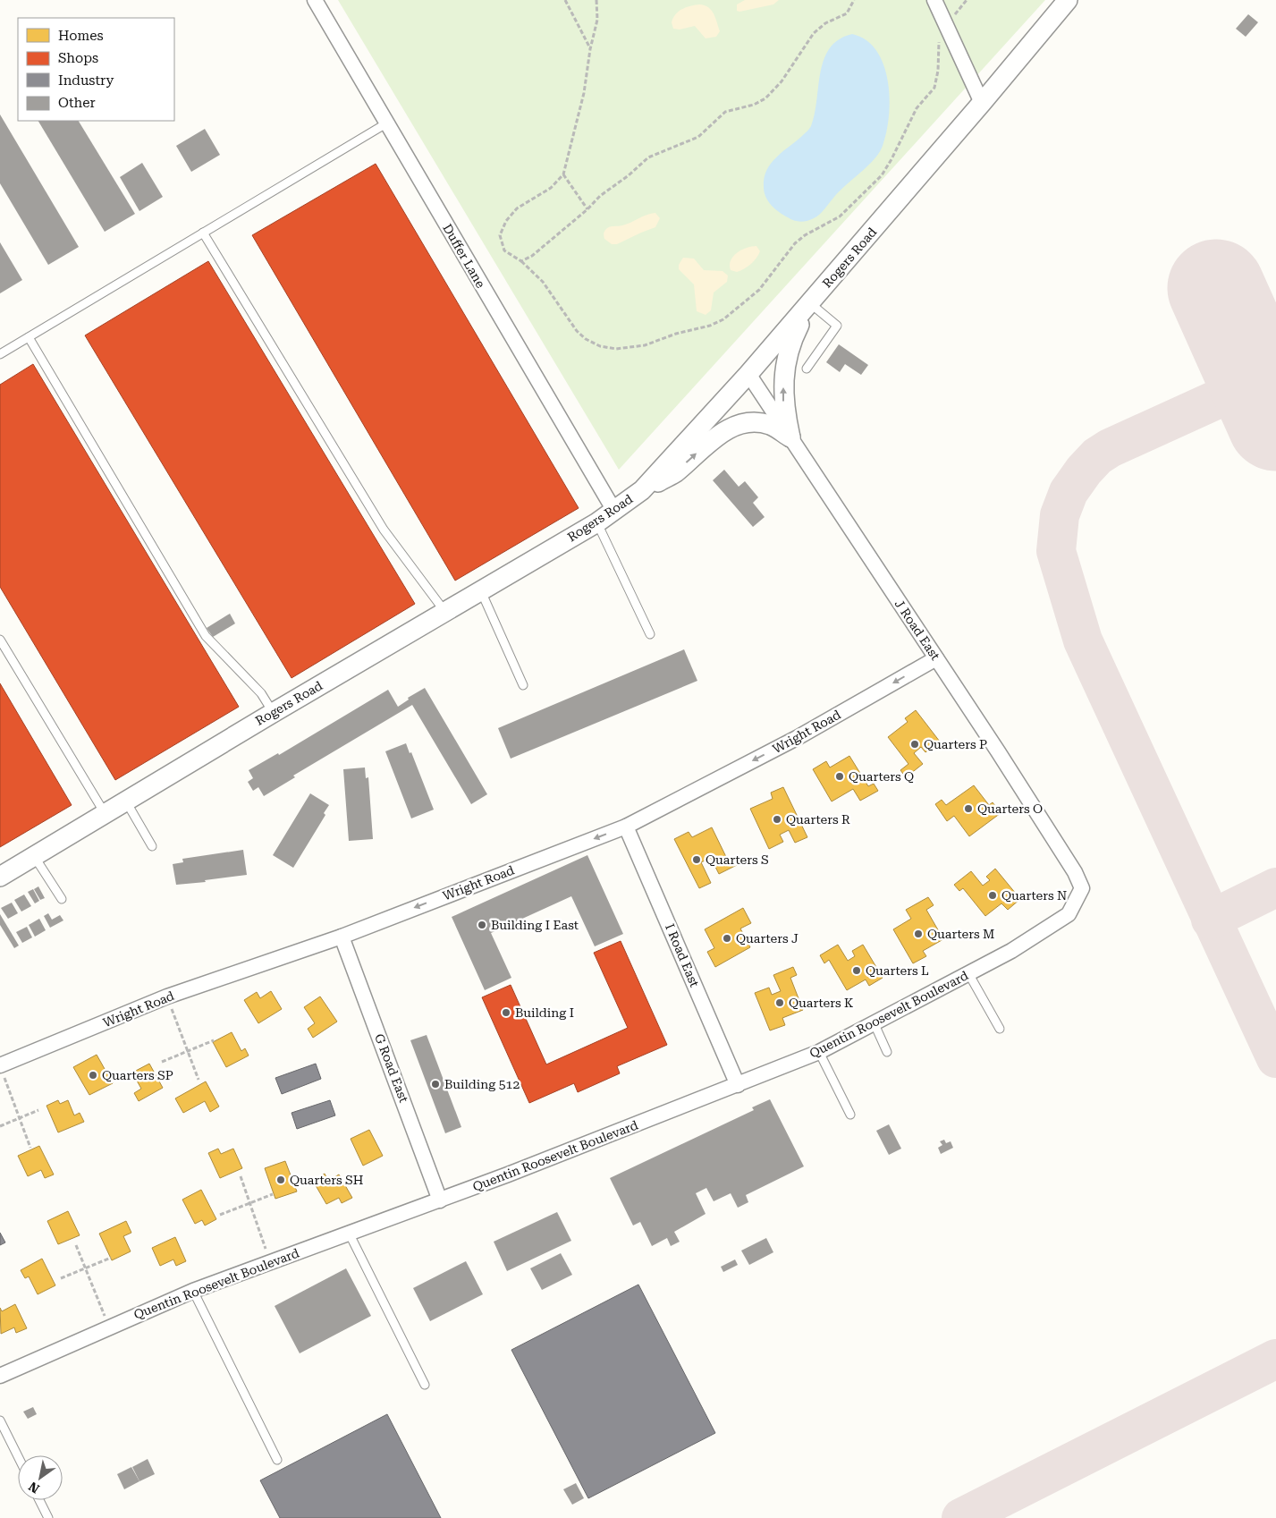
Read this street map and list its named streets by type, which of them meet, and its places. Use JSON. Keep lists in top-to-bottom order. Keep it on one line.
{"streets":{"street":["Duffer Lane","Rogers Road","J Road East","Wright Road","I Road East","Quentin Roosevelt Boulevard","G Road East"]},"crossings":[["Duffer Lane","Rogers Road"],["Rogers Road","J Road East"],["J Road East","Wright Road"],["J Road East","Quentin Roosevelt Boulevard"],["Wright Road","I Road East"],["Wright Road","G Road East"],["I Road East","Quentin Roosevelt Boulevard"],["Quentin Roosevelt Boulevard","G Road East"]],"one_way":["Wright Road"],"places":["Quarters P","Quarters Q","Quarters O","Quarters R","Quarters S","Quarters N","Building I East","Quarters M","Quarters J","Quarters L","Quarters K","Building I","Quarters SP","Building 512","Quarters SH"],"legend":["Homes","Shops","Industry","Other"],"north":"bottom left"}
